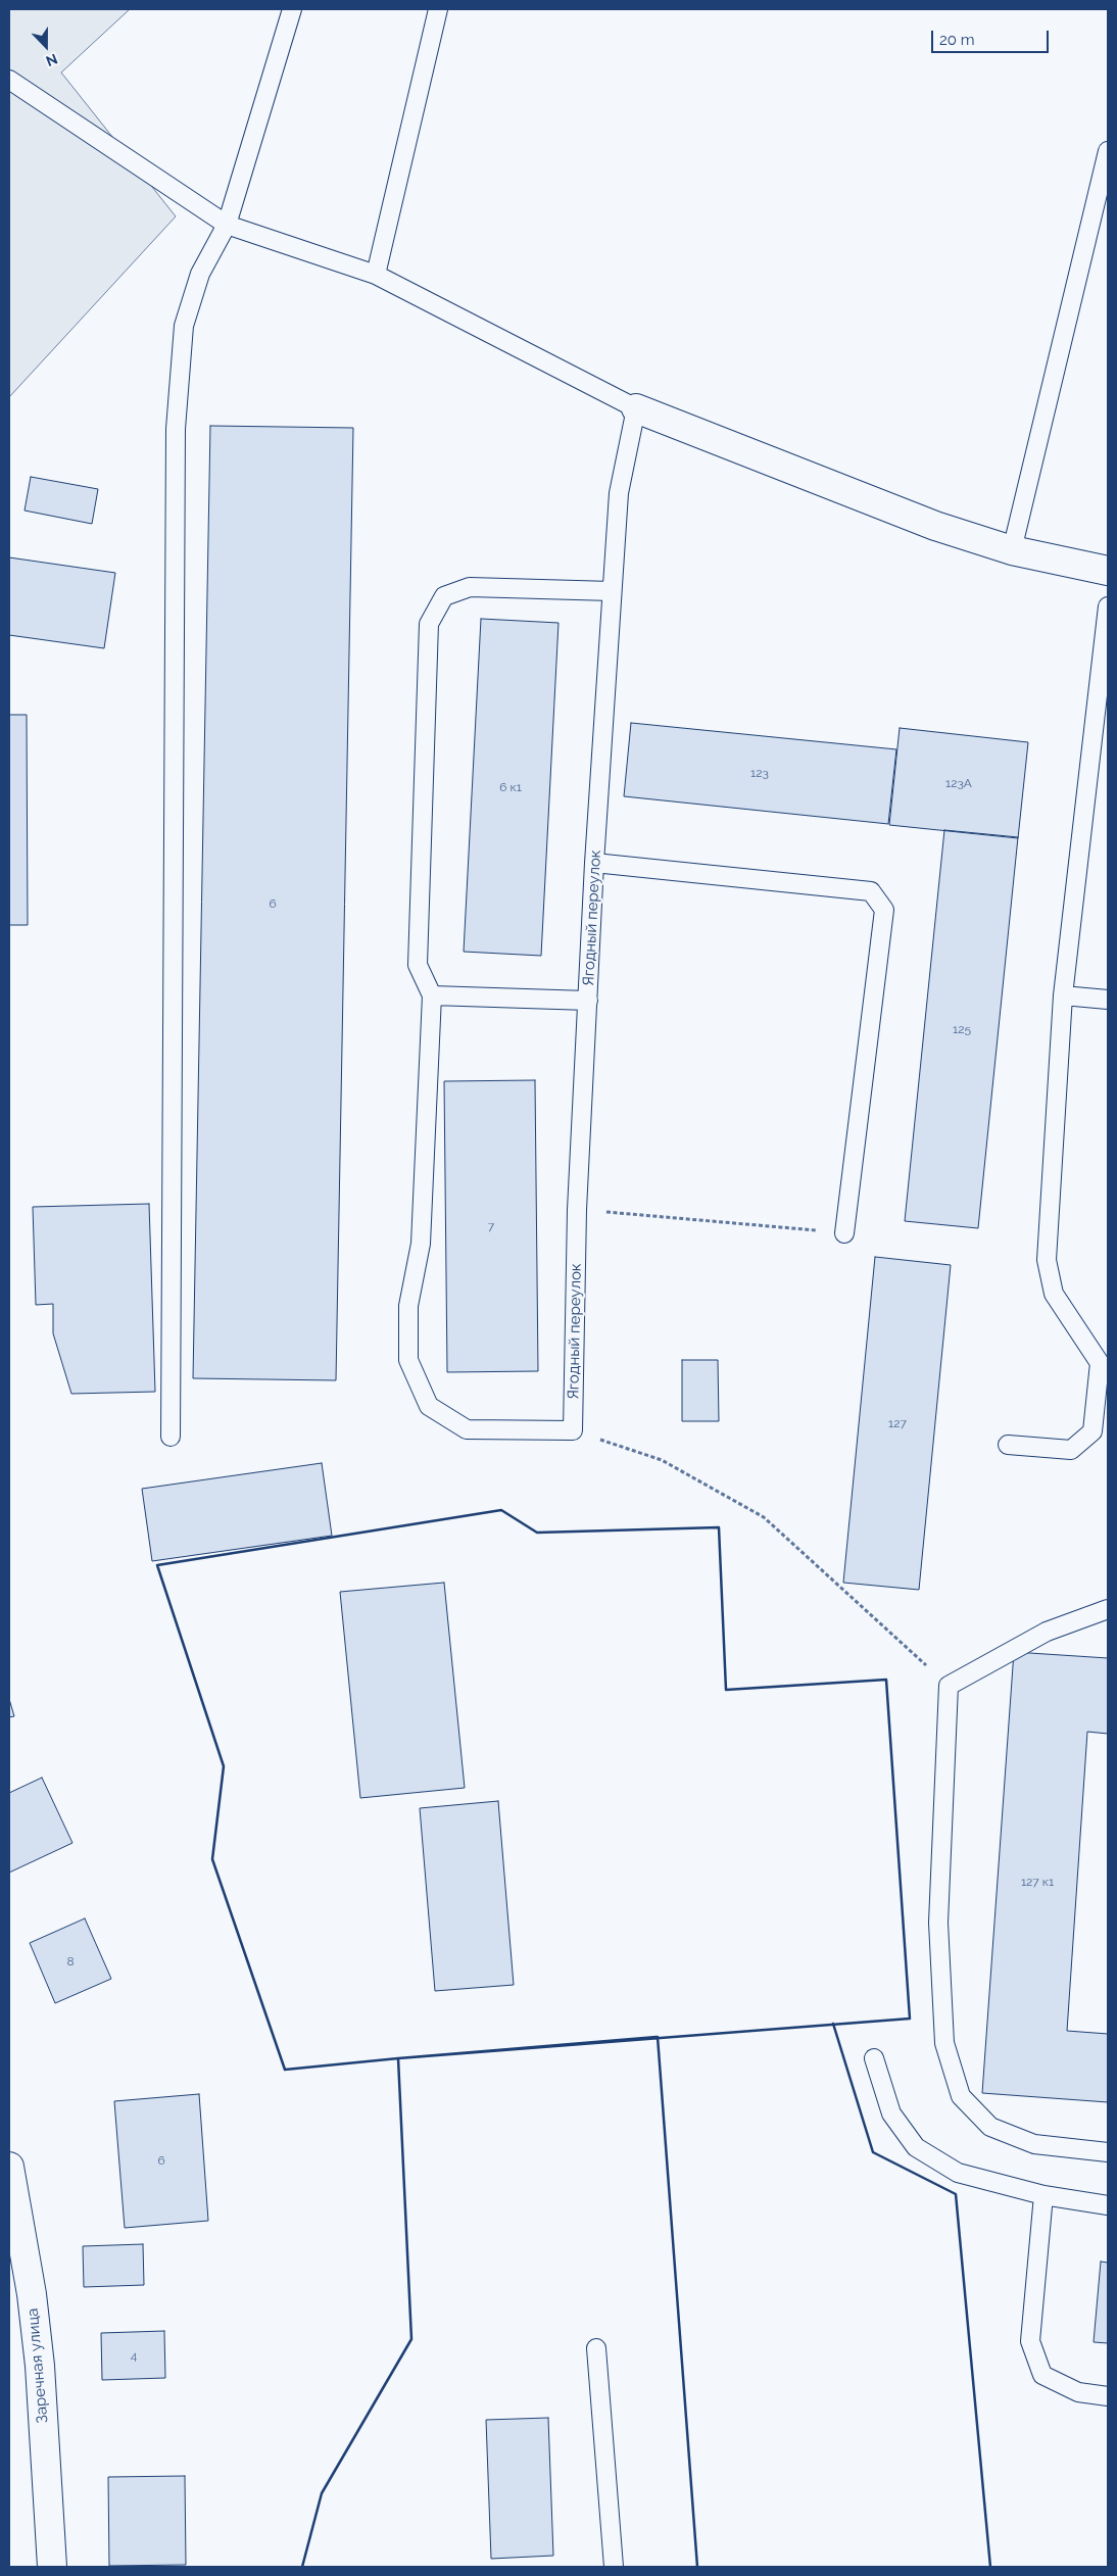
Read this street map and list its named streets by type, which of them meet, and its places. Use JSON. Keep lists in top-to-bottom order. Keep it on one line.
{"streets":{"street":["Заречная улица"],"lane":["Ягодный переулок"]},"house_numbers":["123","123А","6 к1","6","125","7","127","127 к1","8","6","4"],"scale_bar":"20 m","north":"bottom"}
